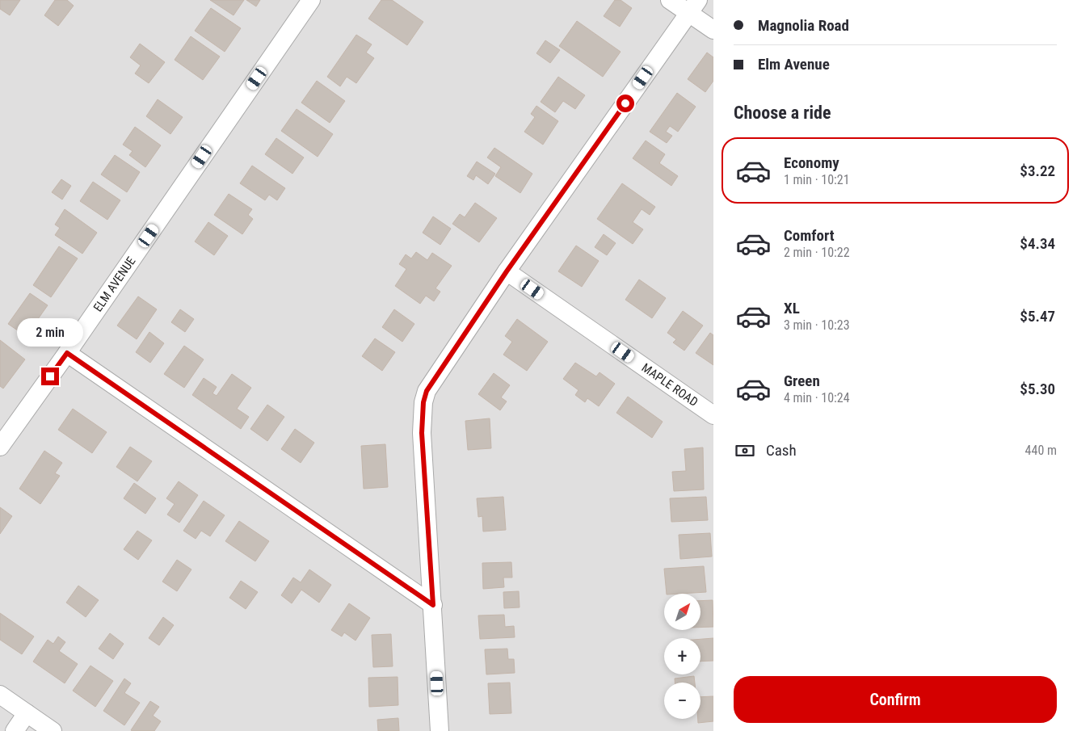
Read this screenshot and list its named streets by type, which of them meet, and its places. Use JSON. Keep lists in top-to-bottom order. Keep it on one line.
{"streets":{"street":["ELM AVENUE","MAPLE ROAD"]},"north":"top right","page":{"banner":["Magnolia Road","Elm Avenue"],"heading":"Choose a ride","list":[{"name":"Economy","note":"1 min · 10:21","value":"$3.22"},{"name":"Comfort","note":"2 min · 10:22","value":"$4.34"},{"name":"XL","note":"3 min · 10:23","value":"$5.47"},{"name":"Green","note":"4 min · 10:24","value":"$5.30"}],"bubble":"2 min","pay":["Cash","440 m"],"map_buttons":["+","−"],"buttons":"Confirm"}}
